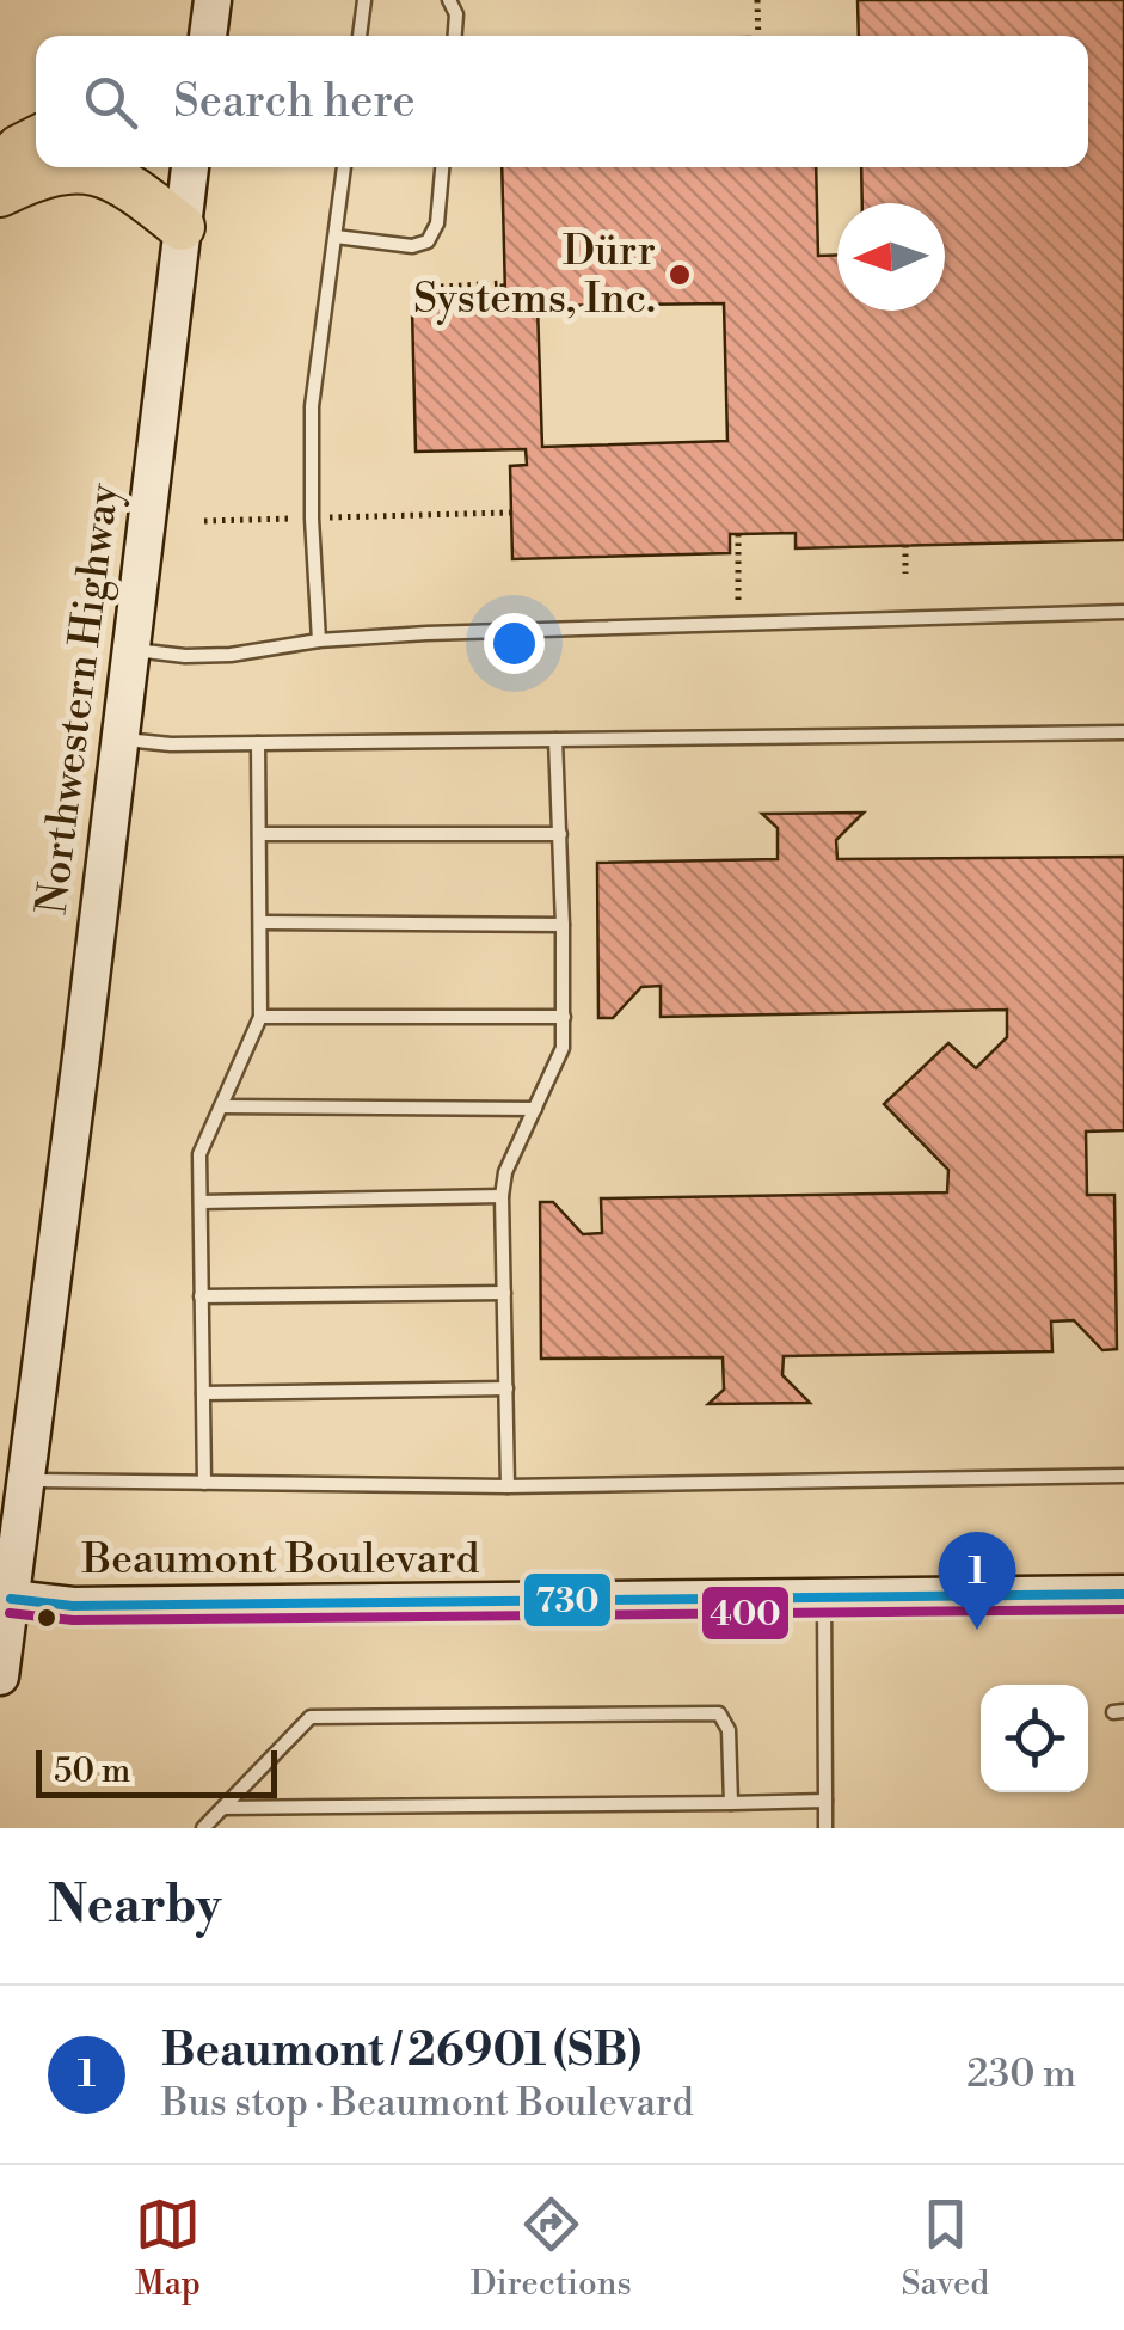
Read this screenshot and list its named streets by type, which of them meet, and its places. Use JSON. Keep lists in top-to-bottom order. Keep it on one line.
{"streets":{"street":["Northwestern Highway","Beaumont Boulevard"]},"crossings":[["Northwestern Highway","Beaumont Boulevard"]],"places":["Dürr Systems, Inc."],"lines":["transit line 730","transit line 400"],"scale_bar":"50 m","north":"left","page":{"search":"Search here","pins":"1","scale":"50 m","heading":"Nearby","list":[{"mark":"1","name":"Beaumont / 26901 (SB)","note":"Bus stop · Beaumont Boulevard","value":"230 m"}],"nav":["Map","Directions","Saved"]}}
